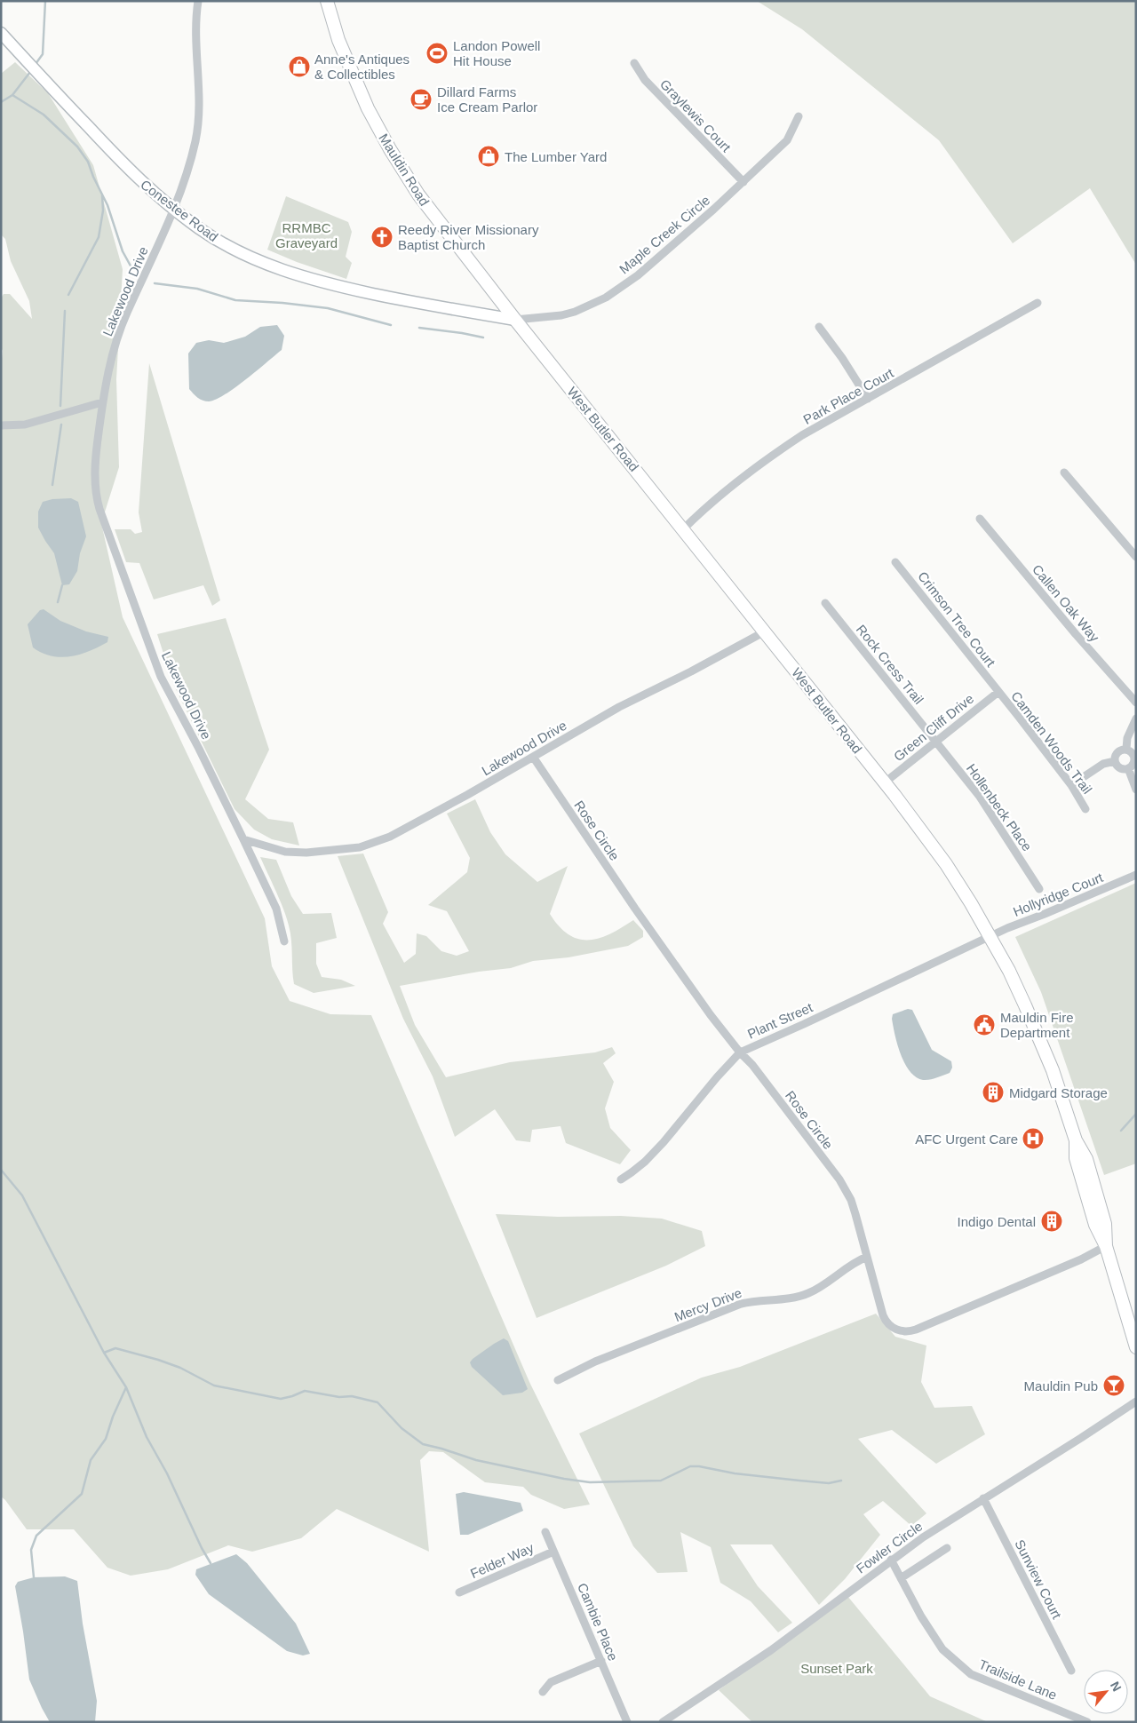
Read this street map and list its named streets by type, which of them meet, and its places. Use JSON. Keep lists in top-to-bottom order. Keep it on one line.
{"streets":{"main road":["Mauldin Road","Conestee Road","West Butler Road"],"street":["Graylewis Court","Maple Creek Circle","Lakewood Drive","Park Place Court","Callen Oak Way","Crimson Tree Court","Rock Cress Trail","Green Cliff Drive","Camden Woods Trail","Hollenbeck Place","Rose Circle","Hollyridge Court","Plant Street","Mercy Drive","Fowler Circle","Felder Way","Sunview Court","Cambie Place","Trailside Lane"]},"crossings":[["Graylewis Court","Maple Creek Circle"],["Mauldin Road","Conestee Road"],["Mauldin Road","Maple Creek Circle"],["Mauldin Road","West Butler Road"],["Conestee Road","Maple Creek Circle"],["Conestee Road","Lakewood Drive"],["Conestee Road","West Butler Road"],["Maple Creek Circle","West Butler Road"],["Lakewood Drive","West Butler Road"],["Lakewood Drive","Rose Circle"],["Park Place Court","West Butler Road"],["West Butler Road","Green Cliff Drive"],["West Butler Road","Rose Circle"],["West Butler Road","Hollyridge Court"],["West Butler Road","Plant Street"],["Crimson Tree Court","Green Cliff Drive"],["Crimson Tree Court","Camden Woods Trail"],["Rock Cress Trail","Green Cliff Drive"],["Rock Cress Trail","Hollenbeck Place"],["Green Cliff Drive","Camden Woods Trail"],["Green Cliff Drive","Hollenbeck Place"],["Rose Circle","Plant Street"],["Rose Circle","Mercy Drive"],["Hollyridge Court","Plant Street"],["Fowler Circle","Sunview Court"],["Fowler Circle","Trailside Lane"],["Felder Way","Cambie Place"]],"parks":["RRMBC Graveyard","Sunset Park"],"places":{"sports":["Landon Powell Hit House"],"shop":["Anne's Antiques & Collectibles","The Lumber Yard"],"cafe":["Dillard Farms Ice Cream Parlor"],"church":["Reedy River Missionary Baptist Church"],"public building":["Mauldin Fire Department"],"building":["Midgard Storage","Indigo Dental"],"hospital":["AFC Urgent Care"],"bar":["Mauldin Pub"]},"north":"top right"}
